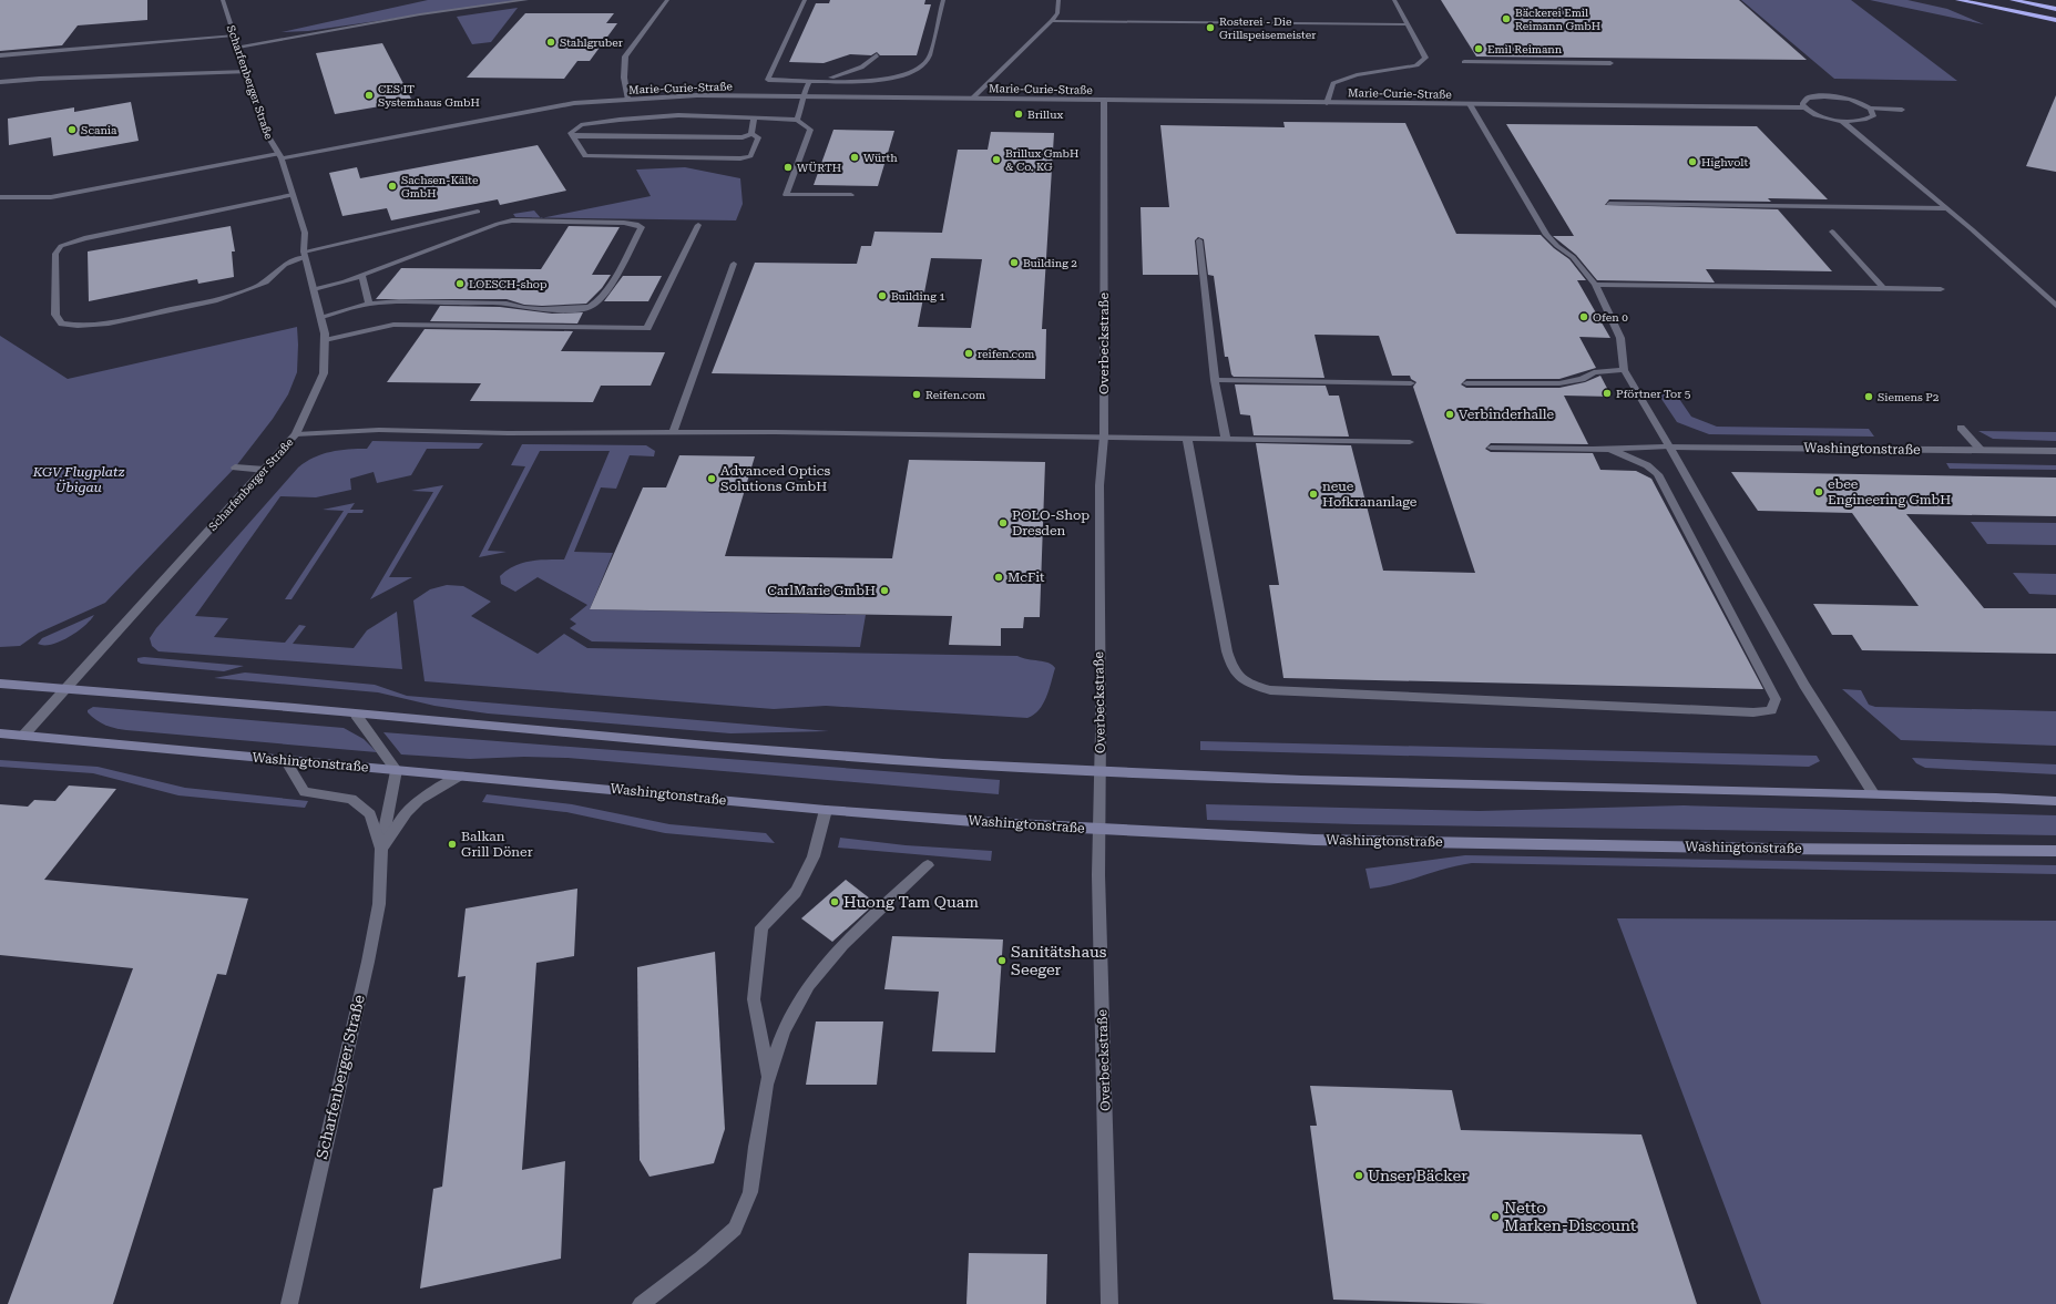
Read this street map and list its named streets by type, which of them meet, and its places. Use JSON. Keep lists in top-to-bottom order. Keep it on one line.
{"streets":{"main road":["Washingtonstraße"],"street":["Scharfenberger Straße","Marie-Curie-Straße","Overbeckstraße"]},"crossings":[["Scharfenberger Straße","Marie-Curie-Straße"],["Scharfenberger Straße","Washingtonstraße"],["Marie-Curie-Straße","Overbeckstraße"],["Overbeckstraße","Washingtonstraße"]],"parks":["KGV Flugplatz Übigau"],"places":["Bäckerei Emil Reimann GmbH","Rosterei - Die Grillspeisemeister","Stahlgruber","Emil Reimann","CES IT Systemhaus GmbH","Brillux","Scania","Würth","Brillux GmbH & Co. KG","Highvolt","WÜRTH","Sachsen-Kälte GmbH","Building 2","LOESCH-shop","Building 1","Ofen 0","reifen.com","Pförtner Tor 5","Reifen.com","Siemens P2","Verbinderhalle","Advanced Optics Solutions GmbH","ebee Engineering GmbH","neue Hofkrananlage","POLO-Shop Dresden","McFit","CarlMarie GmbH","Balkan Grill Döner","Huong Tam Quam","Sanitätshaus Seeger","Unser Bäcker","Netto Marken-Discount"]}
